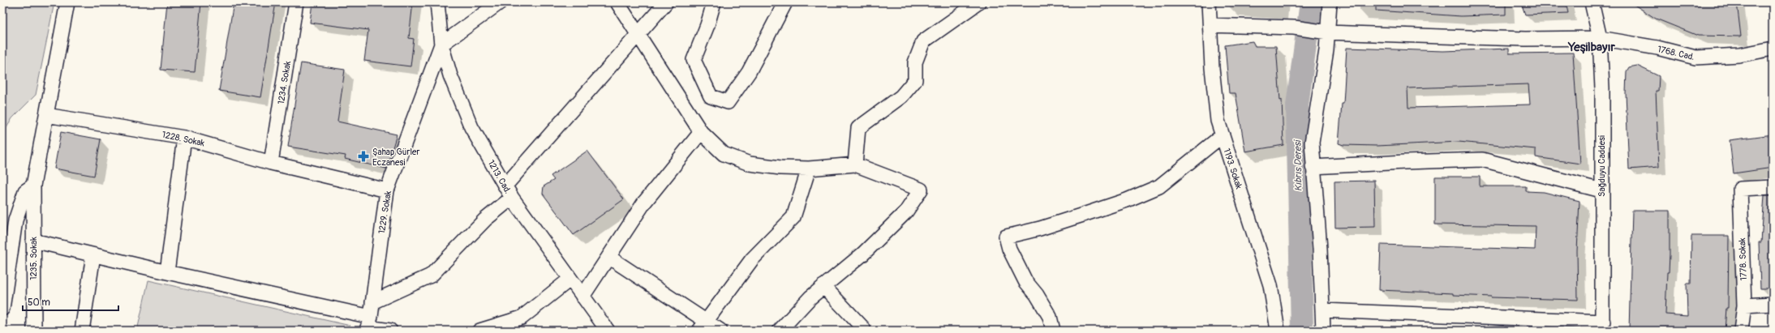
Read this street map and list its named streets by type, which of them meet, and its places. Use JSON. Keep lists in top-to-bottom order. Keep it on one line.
{"streets":{"street":["1768. Cad.","1234. Sokak","1228. Sokak","Sağduyu Caddesi","1193. Sokak","1213. Cad.","1229. Sokak","1235. Sokak","1778. Sokak"]},"crossings":[["1768. Cad.","Sağduyu Caddesi"],["1768. Cad.","1193. Sokak"],["1234. Sokak","1228. Sokak"],["1228. Sokak","1229. Sokak"],["1213. Cad.","1229. Sokak"]],"districts":["Yeşilbayır"],"water":["Kıbrıs Deresi"],"places":{"pharmacy":["Şahap Gürler Eczanesi"]},"scale_bar":"50 m"}
